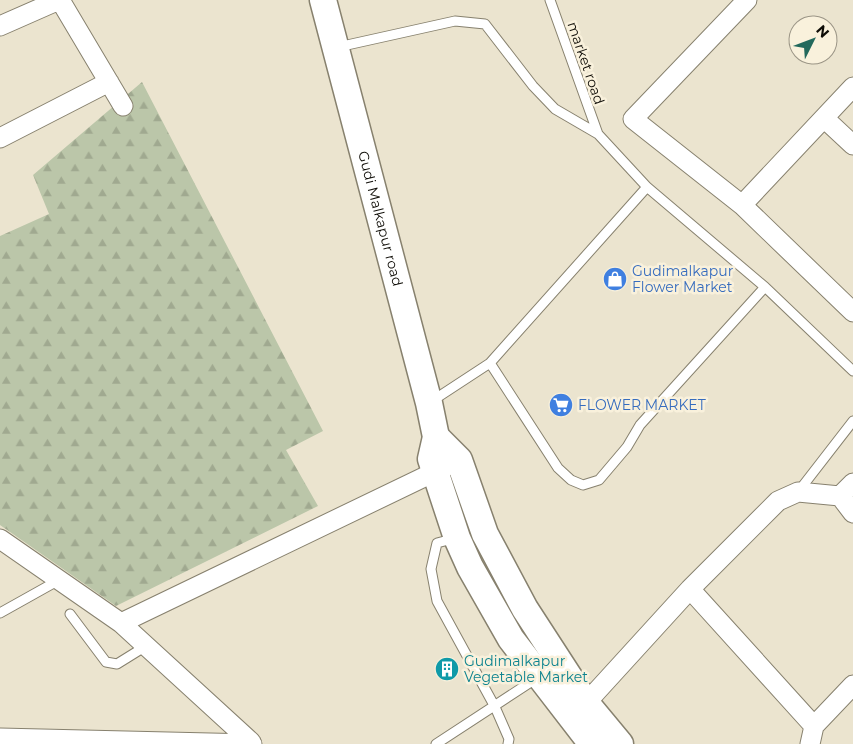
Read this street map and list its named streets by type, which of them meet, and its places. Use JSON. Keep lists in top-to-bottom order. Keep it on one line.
{"streets":{"street":["Gudi Malkapur road"],"lane":["market road"]},"places":{"shop":["Gudimalkapur Flower Market"],"supermarket":["FLOWER MARKET"],"building":["Gudimalkapur Vegetable Market"]},"north":"top right"}
